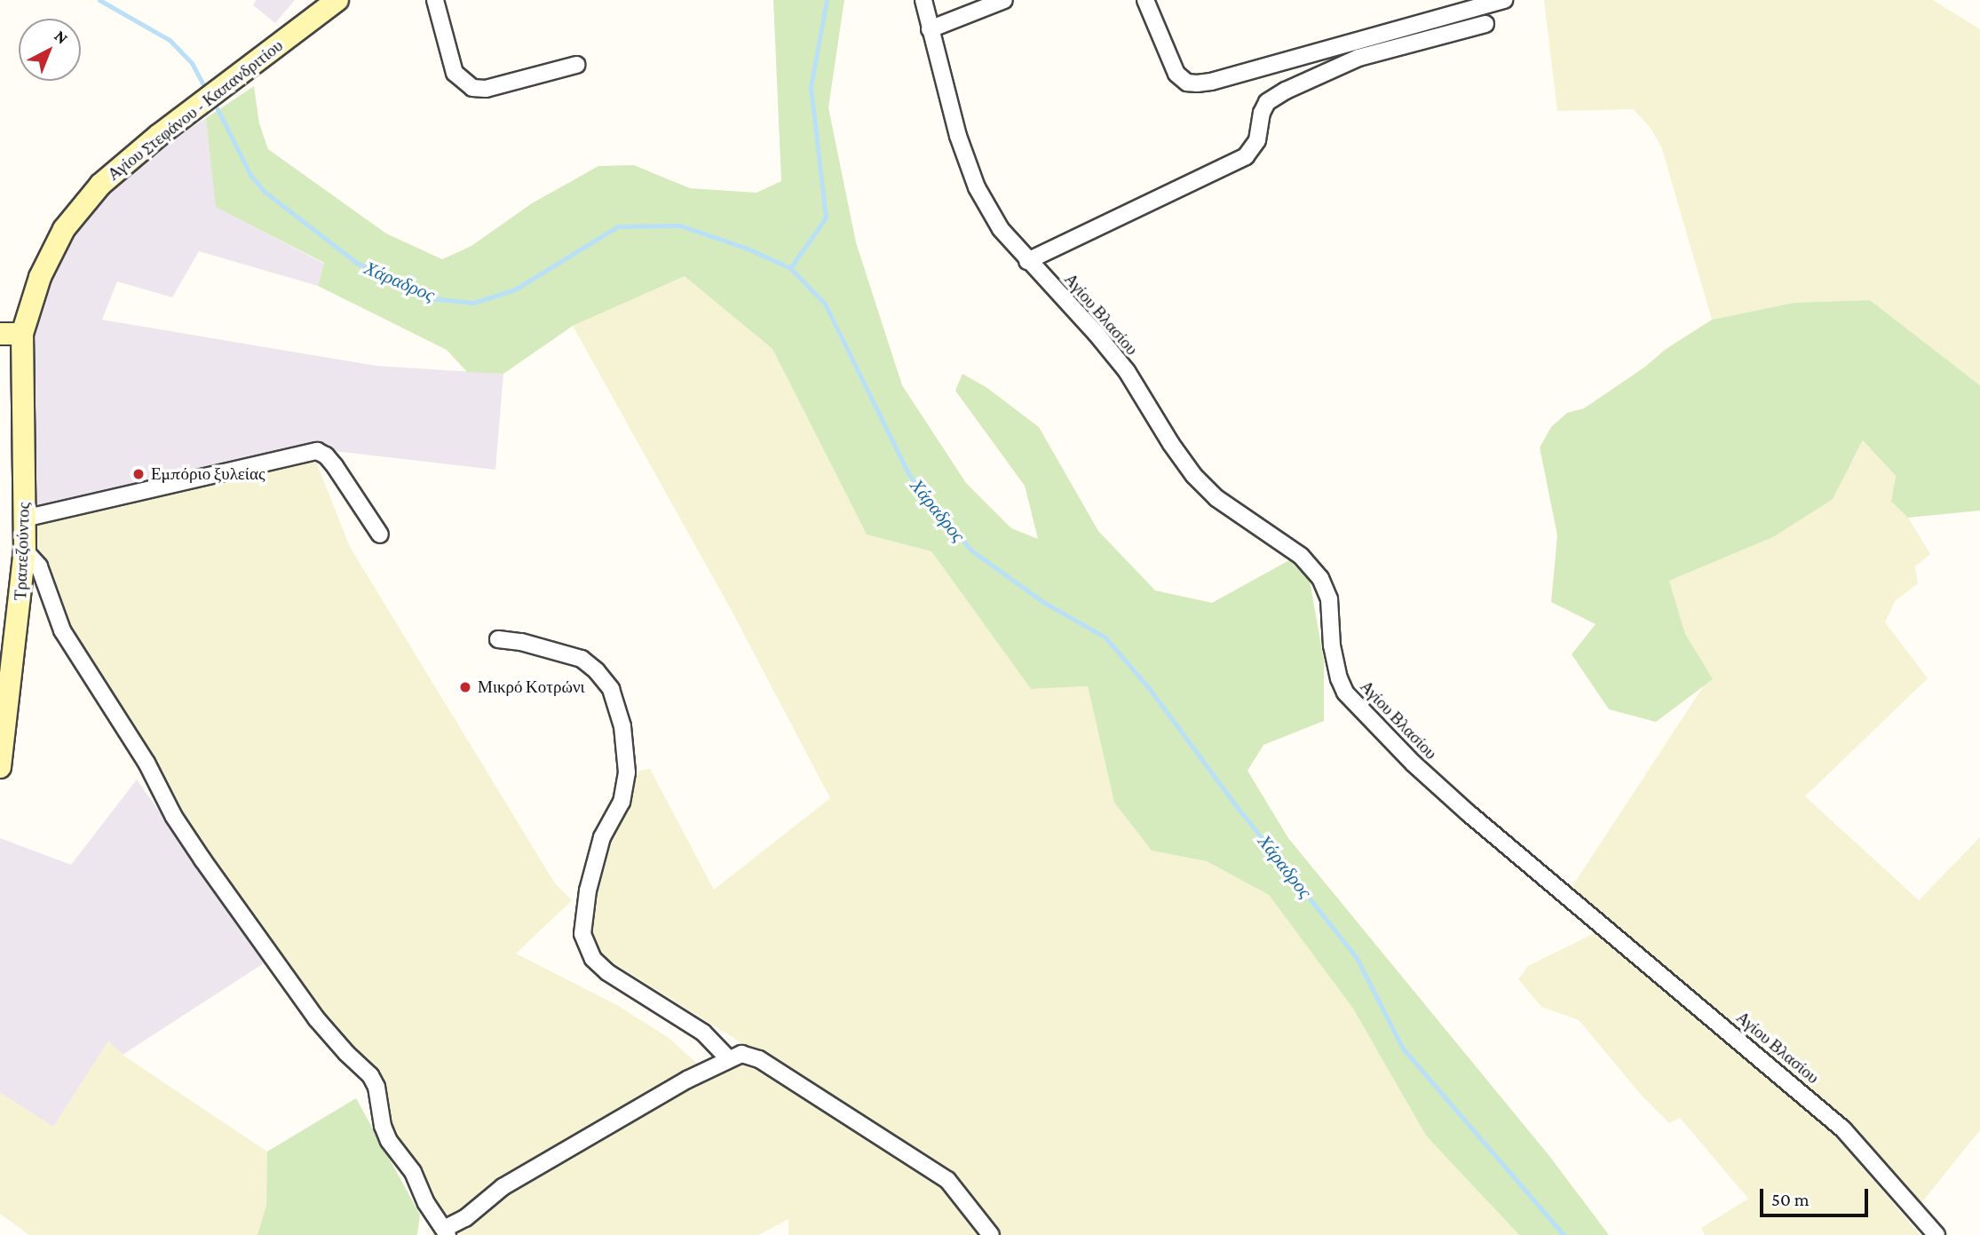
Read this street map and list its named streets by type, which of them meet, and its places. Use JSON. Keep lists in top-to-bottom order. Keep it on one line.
{"streets":{"main road":["Αγίου Στεφάνου - Καπανδριτίου","Τραπεζούντος"],"street":["Αγίου Βλασίου"]},"crossings":[["Αγίου Στεφάνου - Καπανδριτίου","Τραπεζούντος"]],"water":["Χάραδρος"],"places":["Εμπόριο ξυλείας","Μικρό Κοτρώνι"],"scale_bar":"50 m","north":"top right"}
